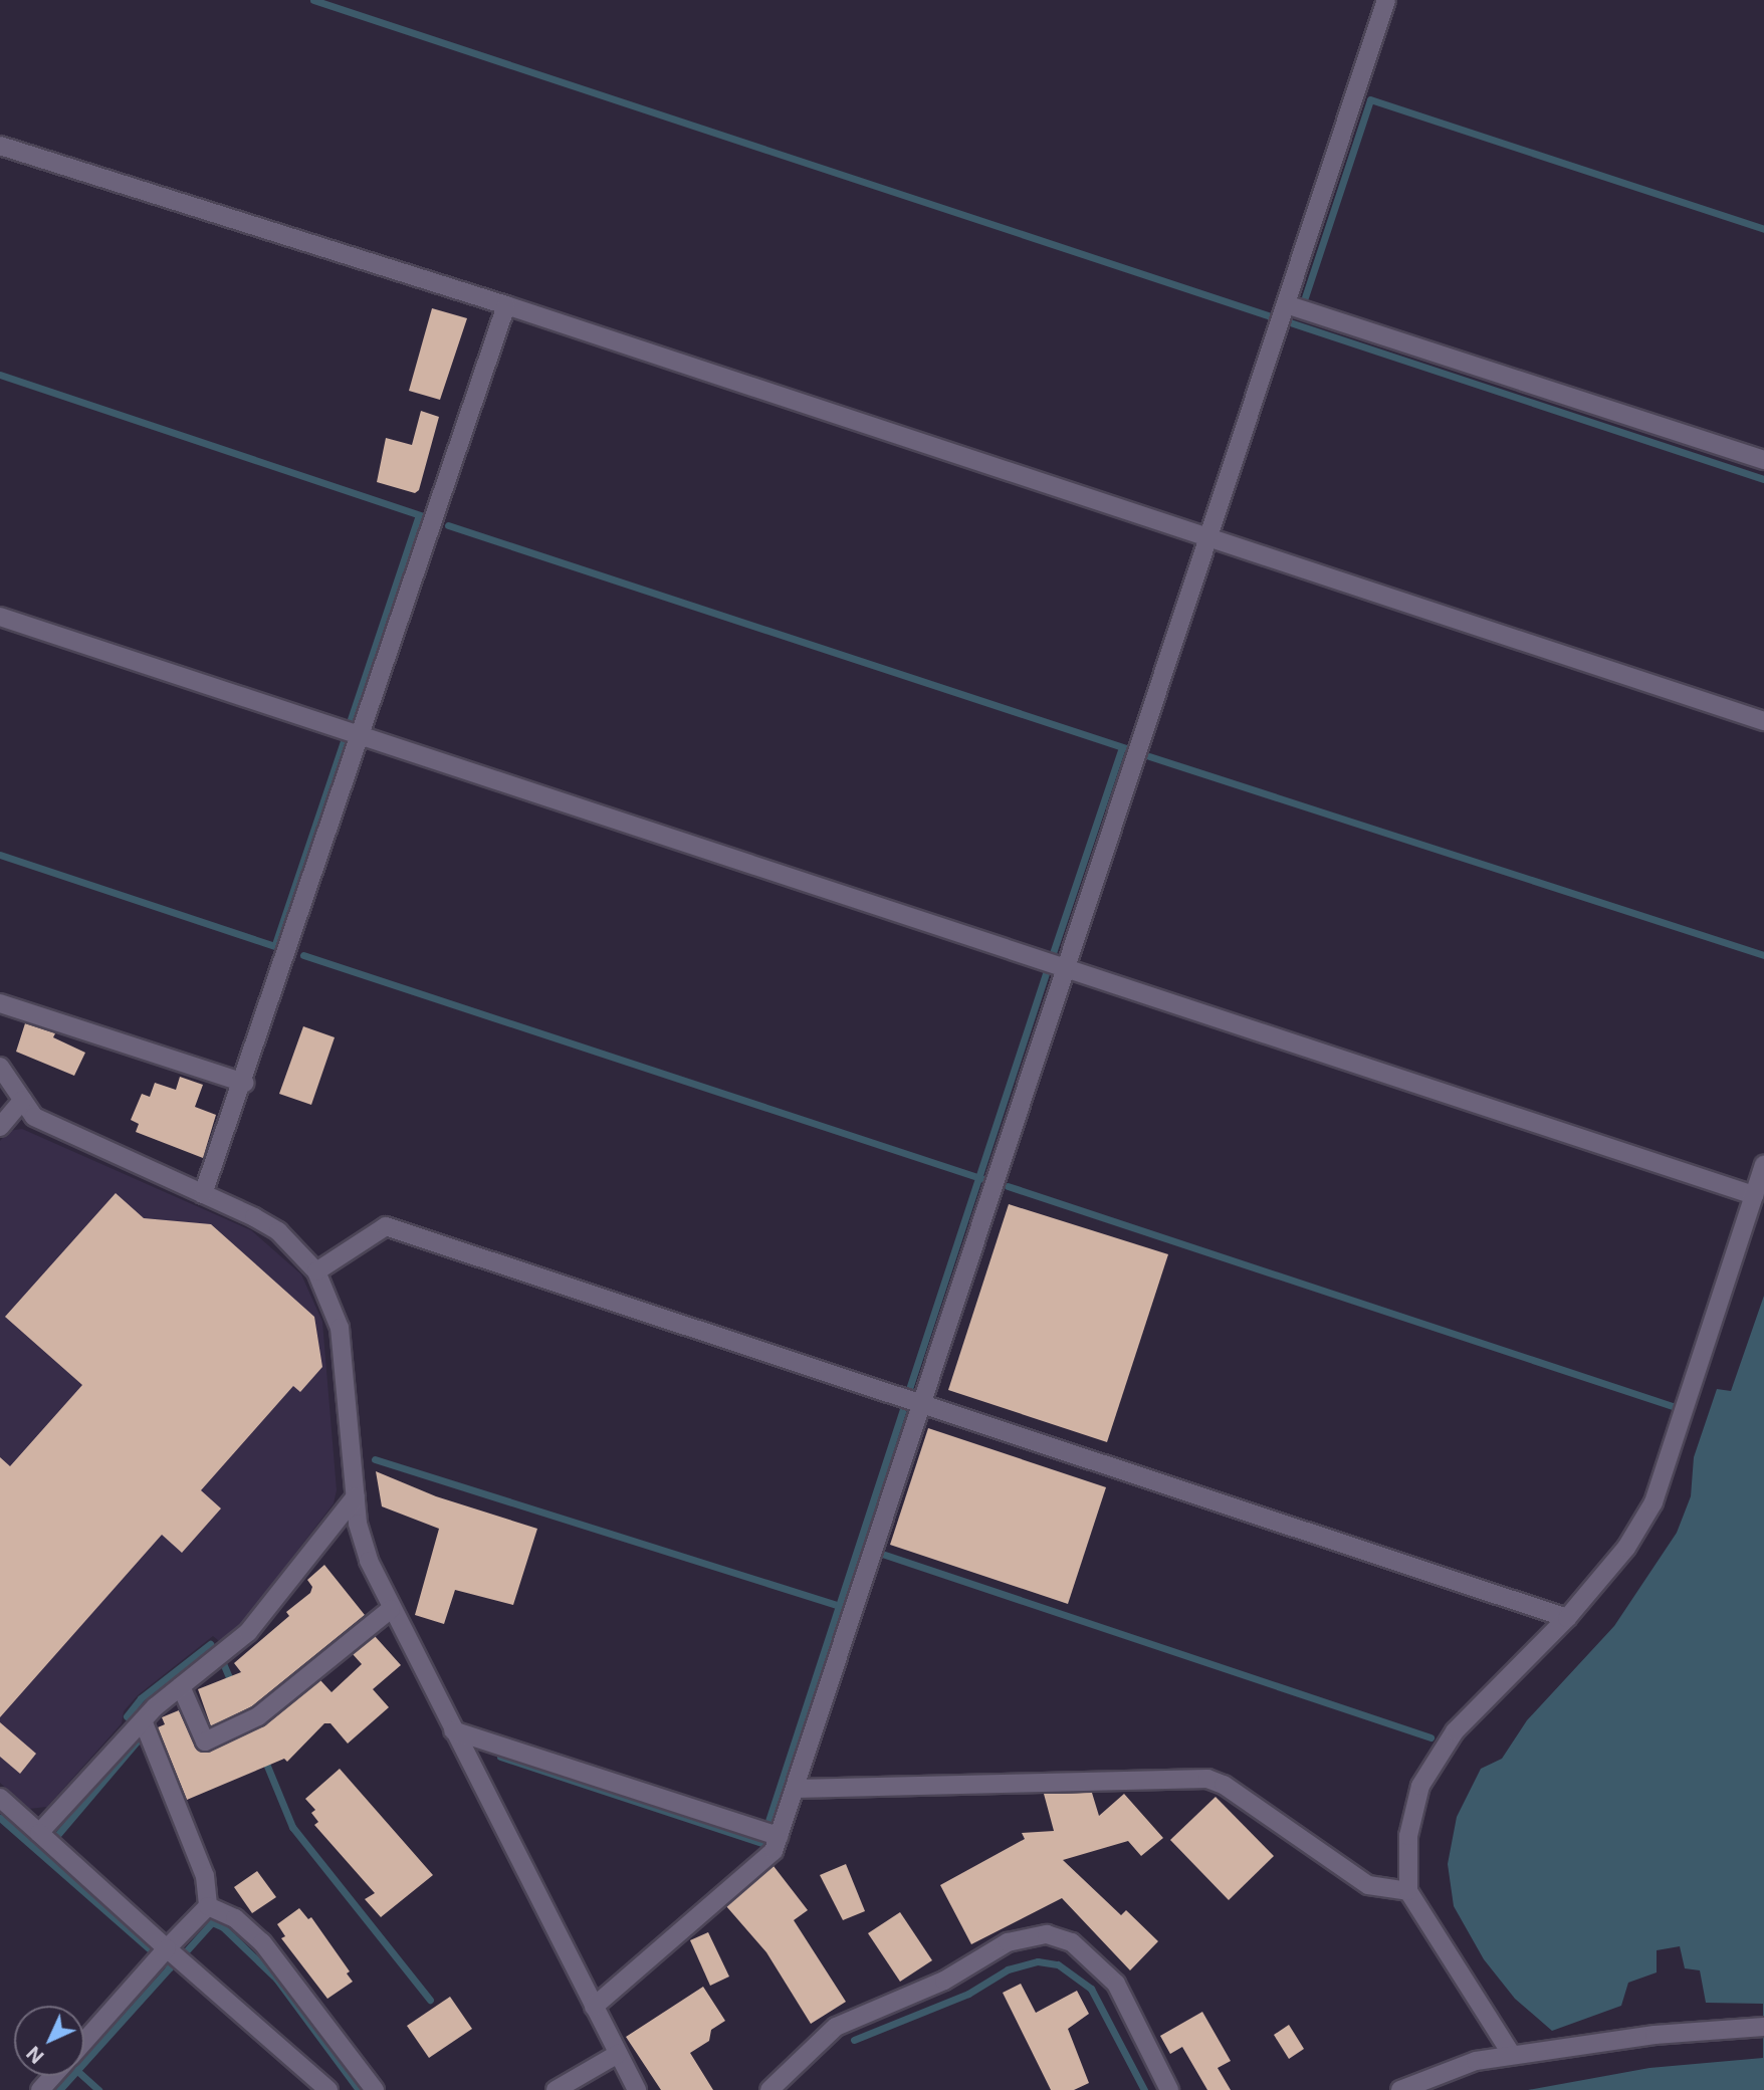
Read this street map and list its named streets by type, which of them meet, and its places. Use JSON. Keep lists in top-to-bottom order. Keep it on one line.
{"north":"bottom left"}
